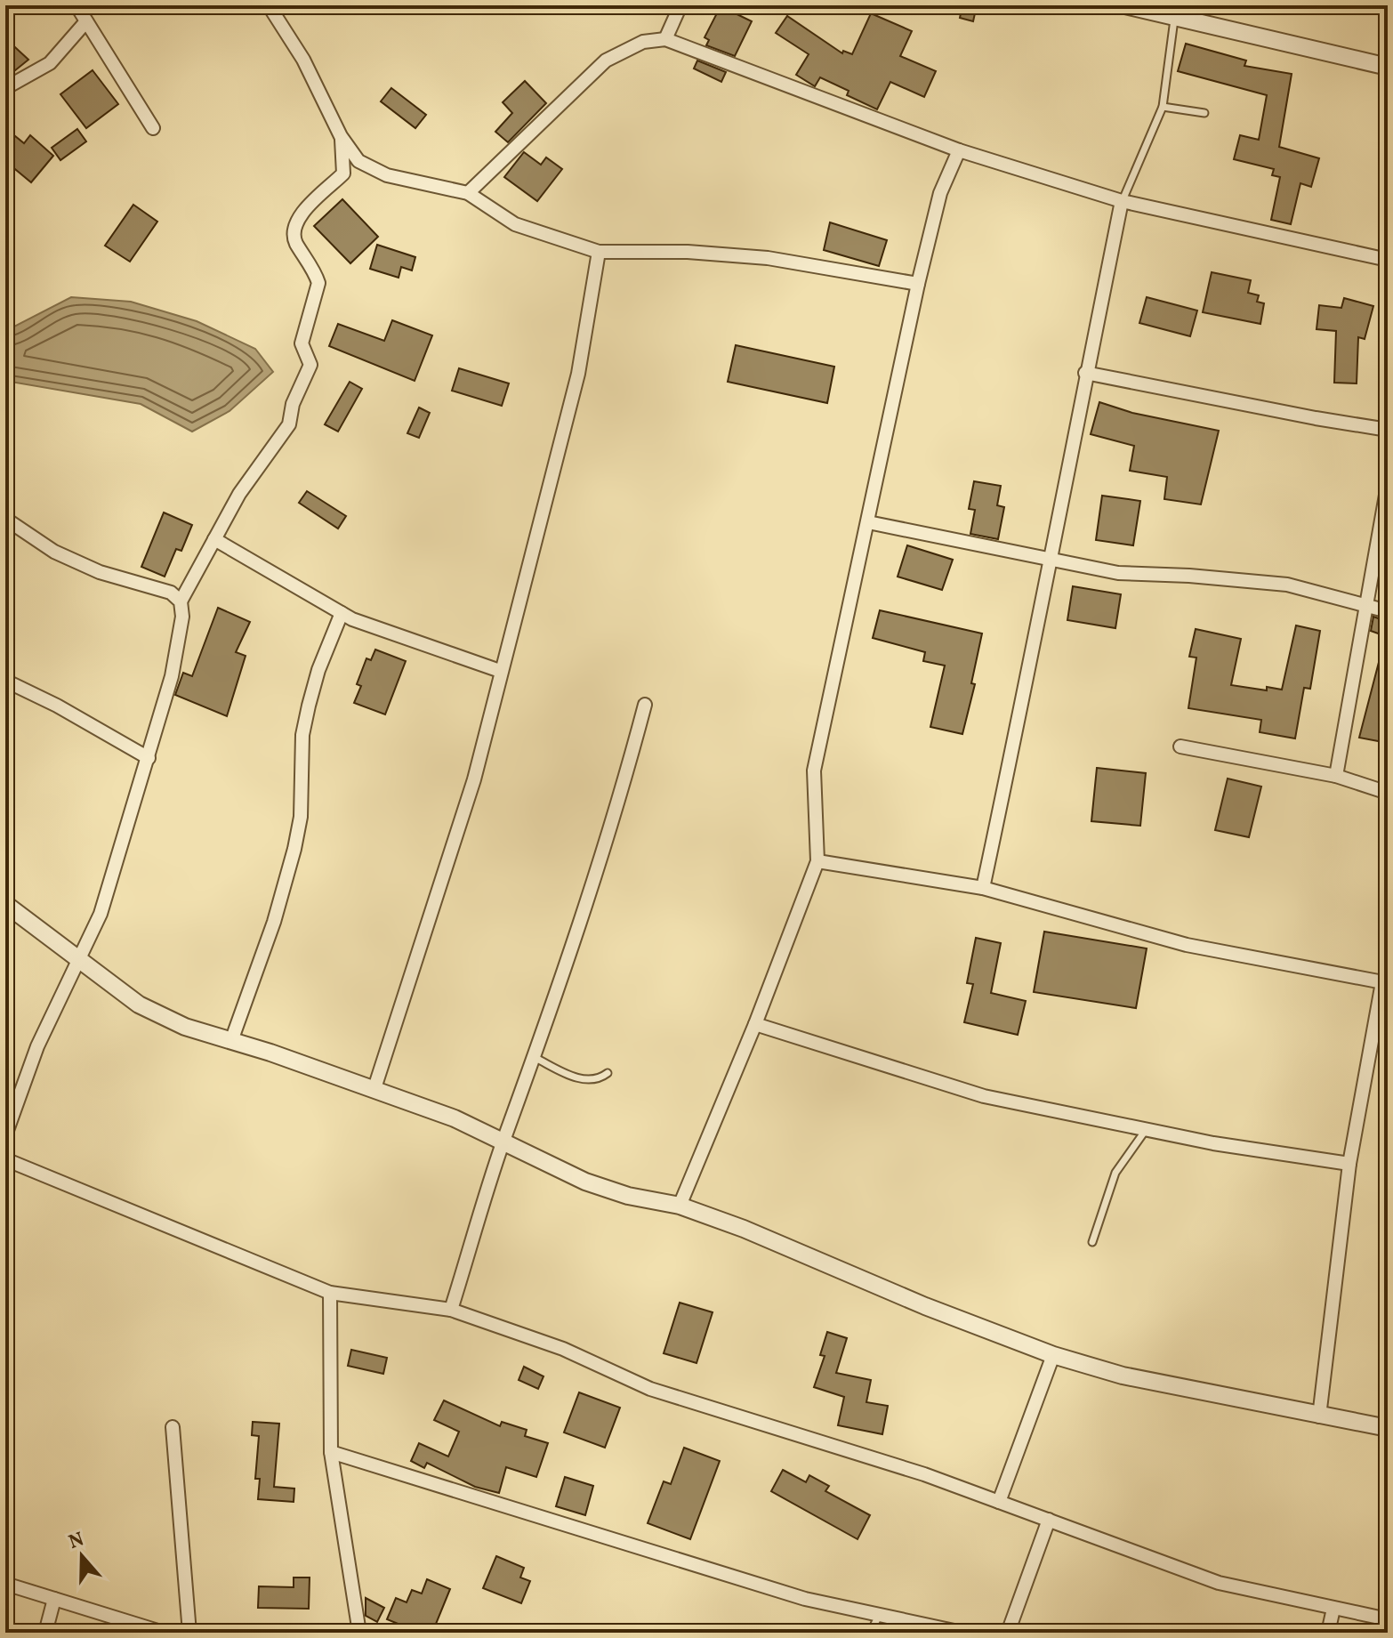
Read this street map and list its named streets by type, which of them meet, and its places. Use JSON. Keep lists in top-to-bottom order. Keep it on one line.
{"north":"top"}
